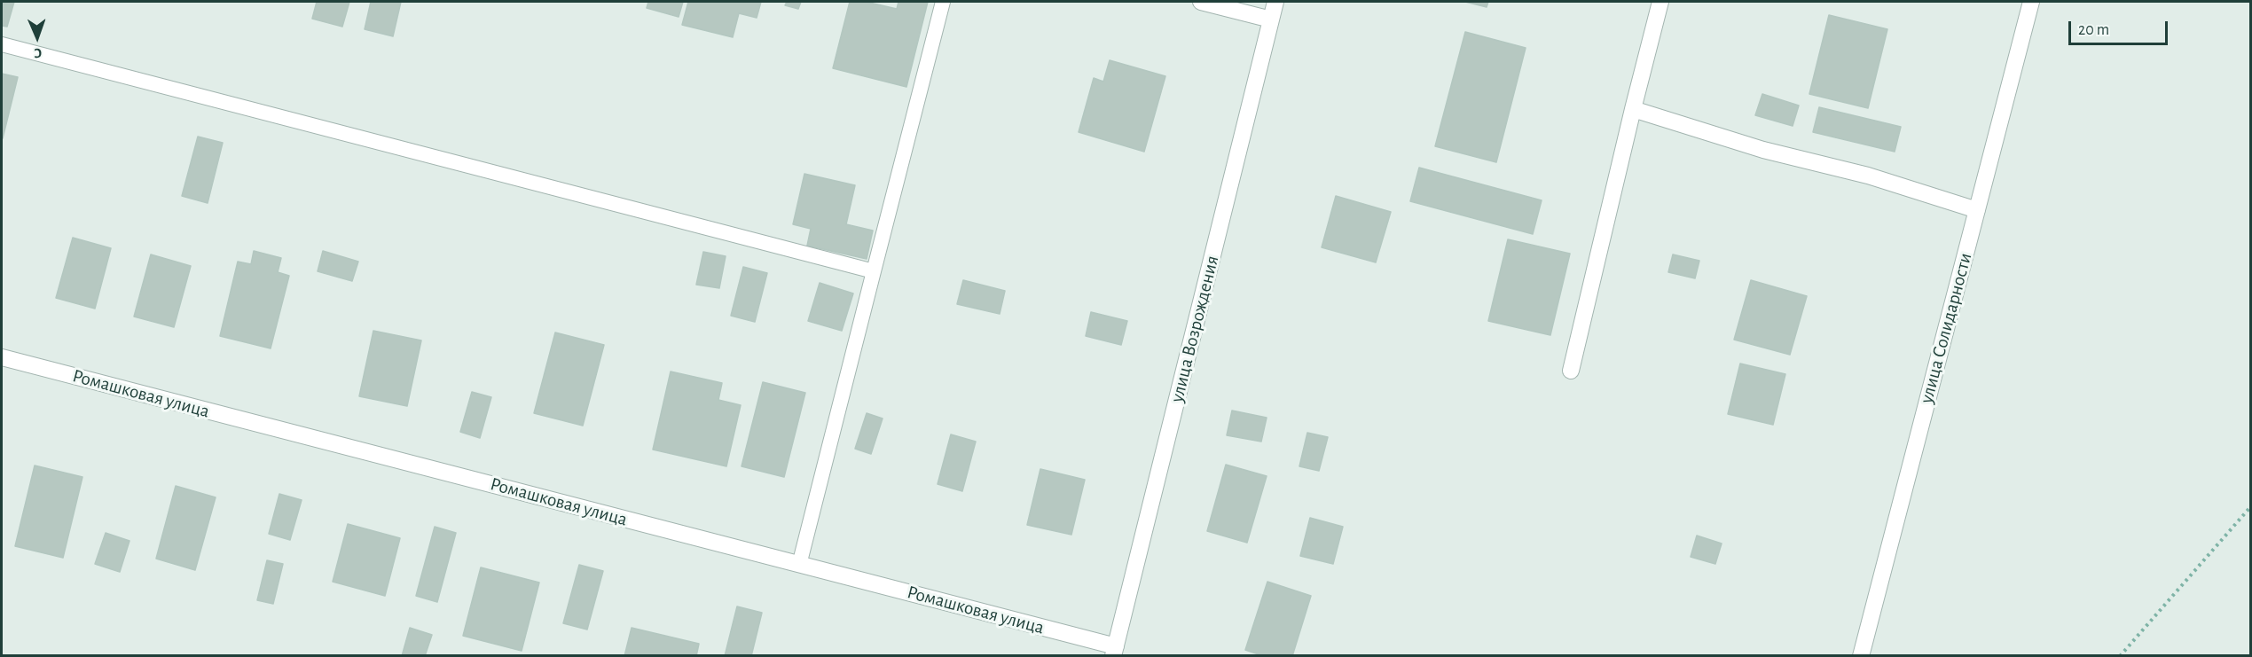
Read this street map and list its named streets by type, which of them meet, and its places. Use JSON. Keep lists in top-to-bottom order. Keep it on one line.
{"streets":{"street":["улица Солидарности","улица Возрождения","Ромашковая улица"]},"crossings":[["улица Возрождения","Ромашковая улица"]],"scale_bar":"20 m","north":"bottom"}
